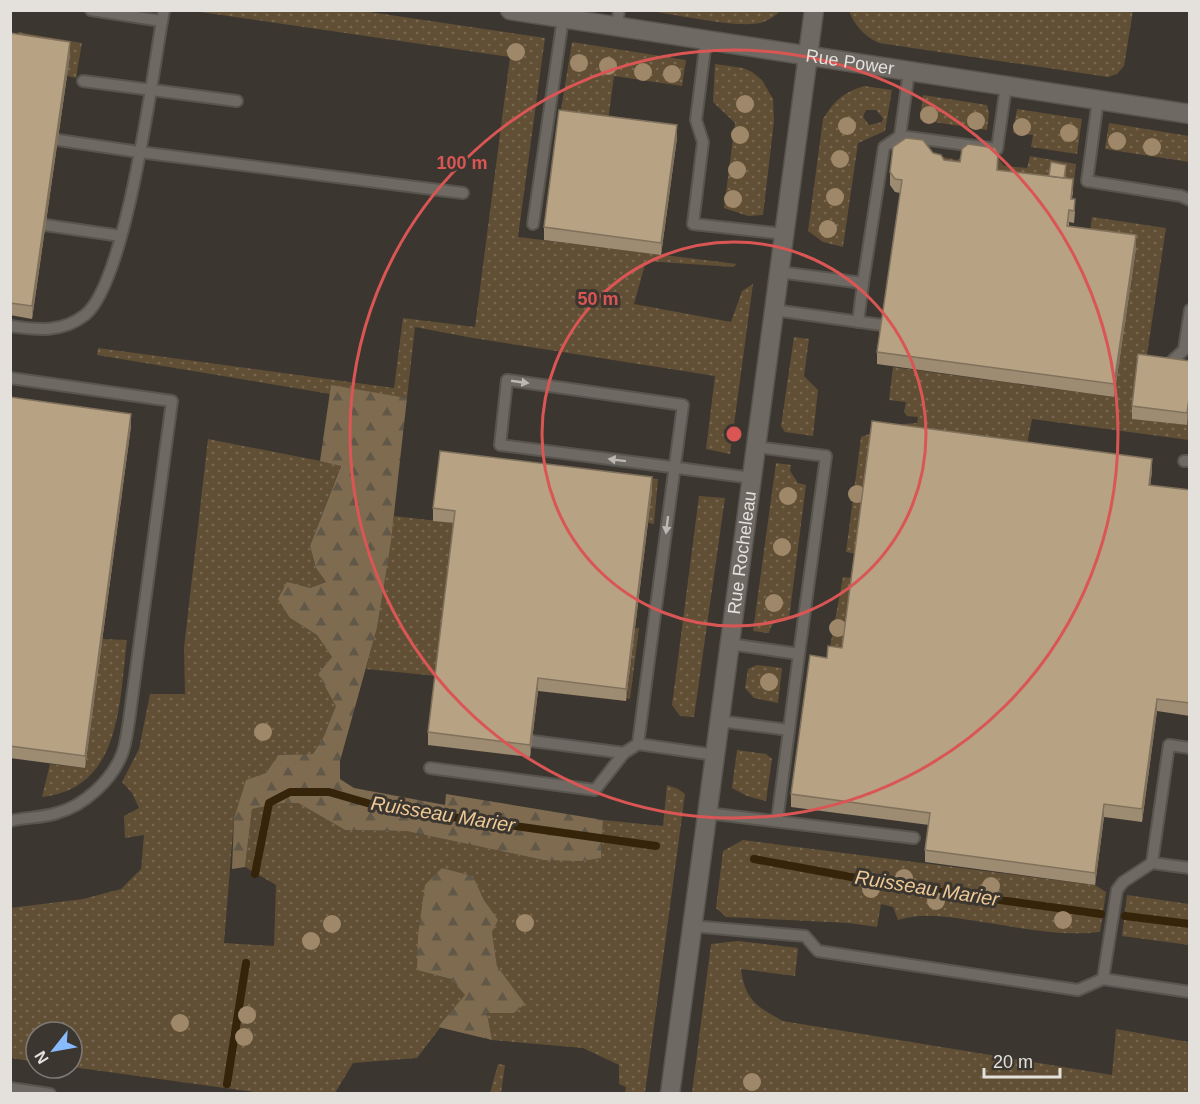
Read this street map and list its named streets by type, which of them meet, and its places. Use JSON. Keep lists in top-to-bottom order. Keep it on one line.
{"streets":{"street":["Rue Power","Rue Rocheleau"]},"crossings":[["Rue Power","Rue Rocheleau"]],"water":["Ruisseau Marier"],"scale_bar":"20 m","north":"bottom left","rings":["100 m","50 m"]}
